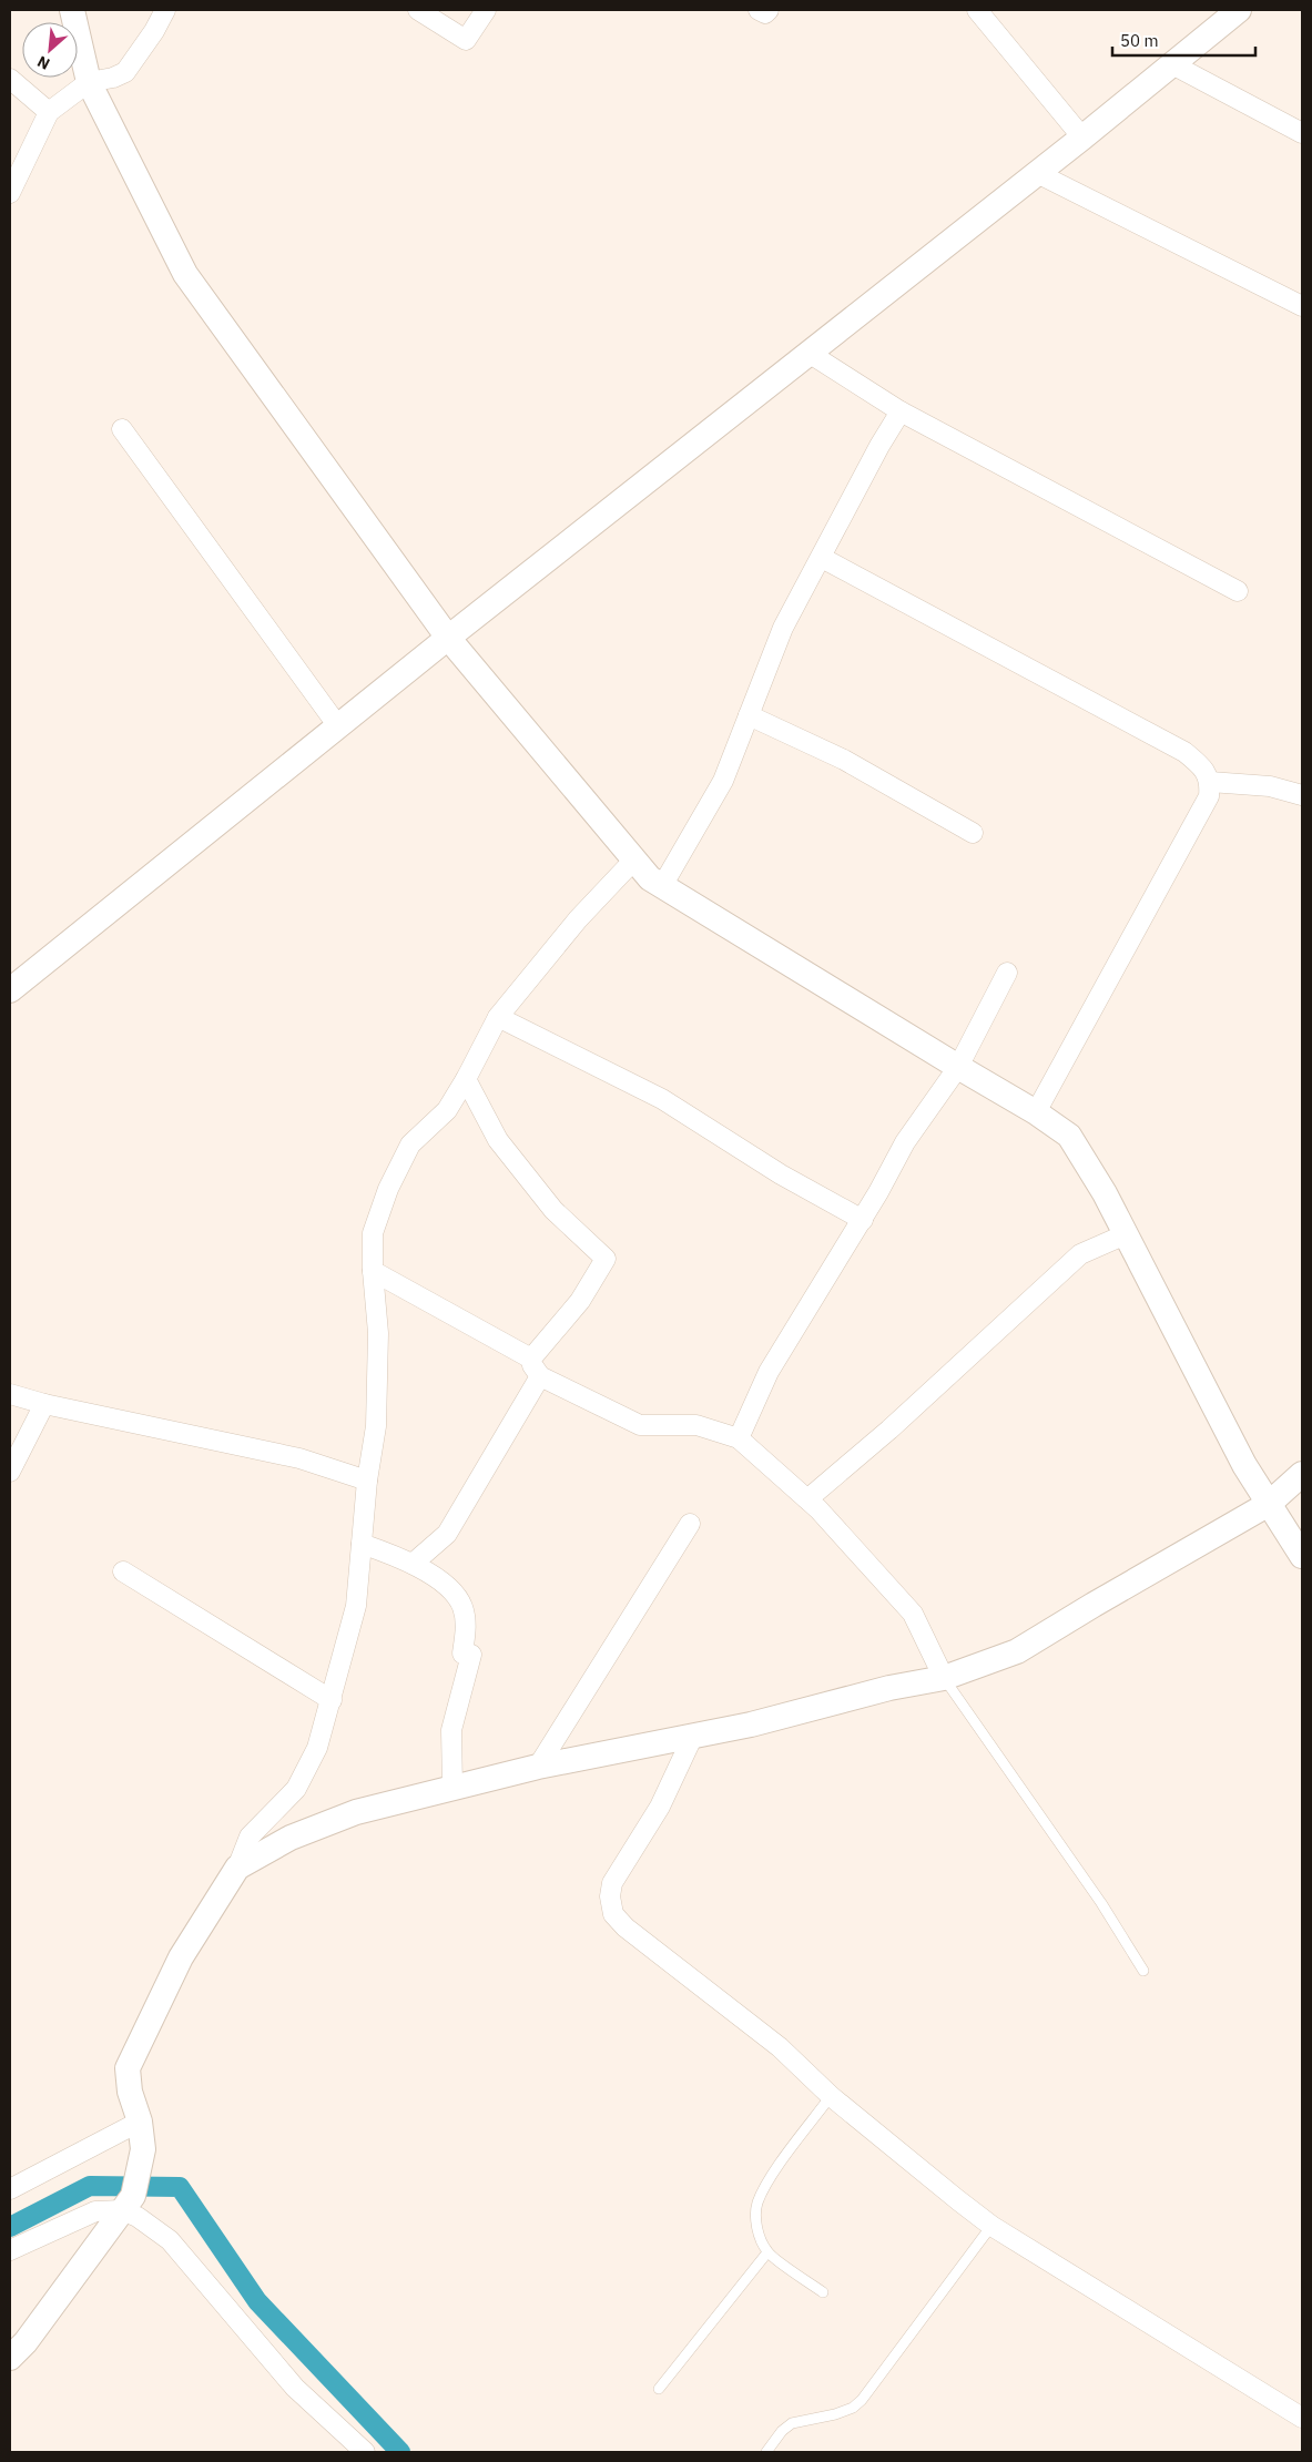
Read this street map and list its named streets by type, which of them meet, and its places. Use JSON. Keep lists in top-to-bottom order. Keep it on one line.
{"scale_bar":"50 m","north":"bottom left"}
